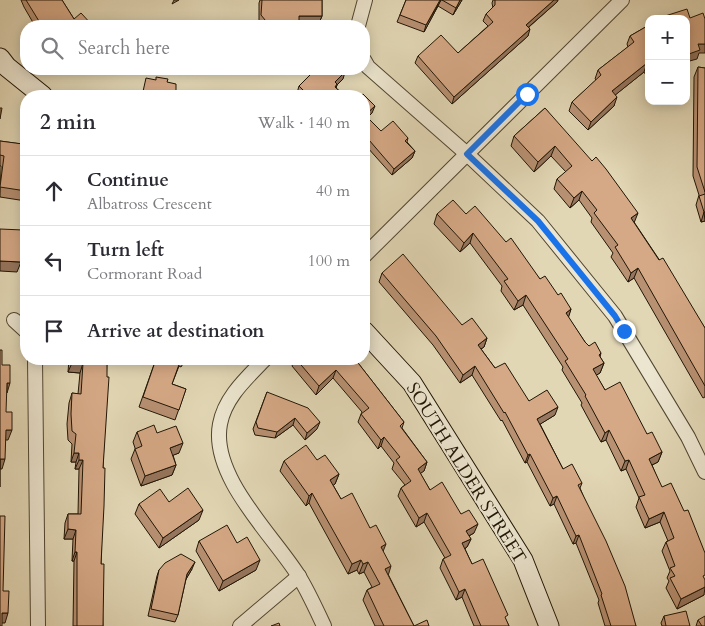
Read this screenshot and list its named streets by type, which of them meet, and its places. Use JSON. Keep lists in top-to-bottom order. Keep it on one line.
{"streets":{"street":["SOUTH ALDER STREET"]},"page":{"map_buttons":["+","−"],"search":"Search here","heading":["2 min","Walk · 140 m"],"list":[["Continue","Albatross Crescent","40 m"],["Turn left","Cormorant Road","100 m"],"Arrive at destination"]}}
